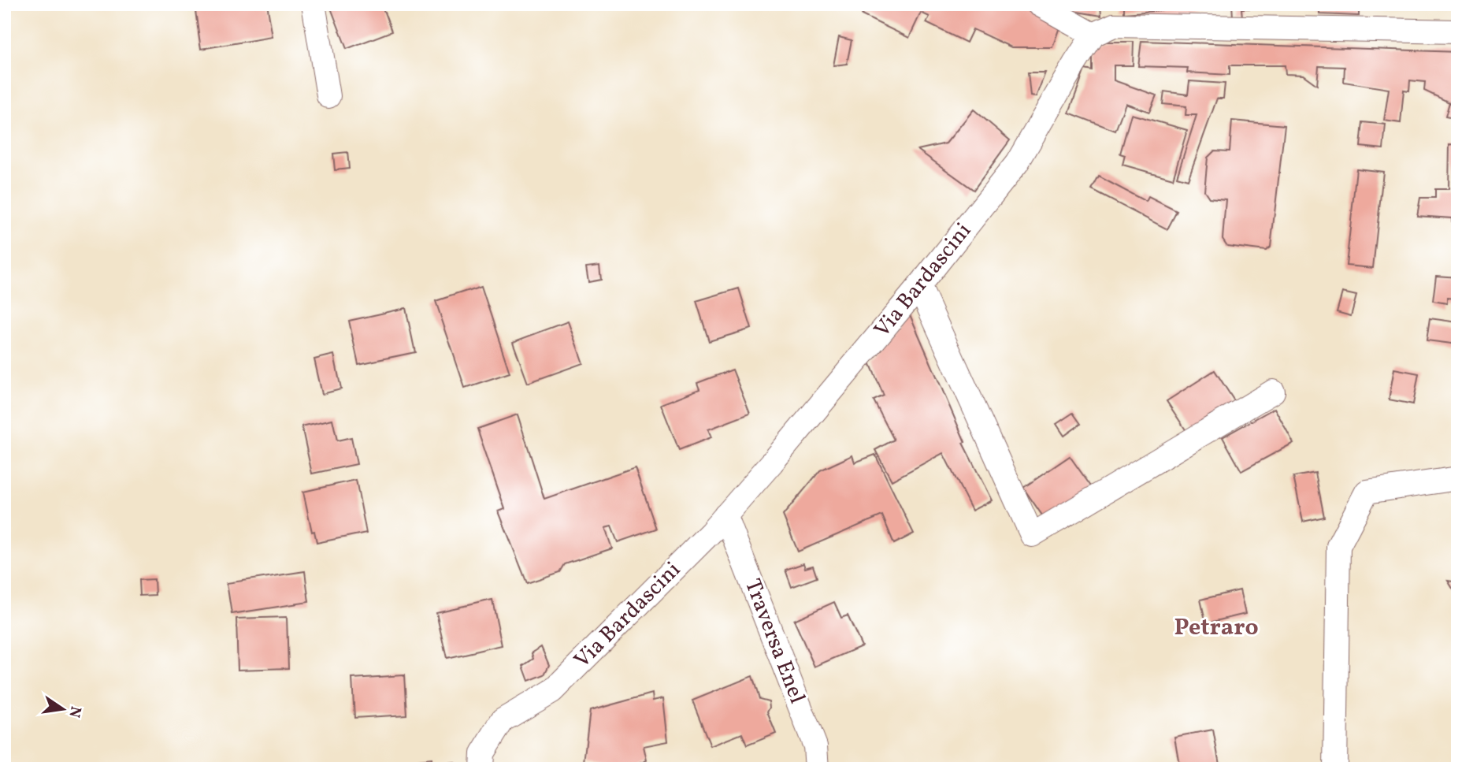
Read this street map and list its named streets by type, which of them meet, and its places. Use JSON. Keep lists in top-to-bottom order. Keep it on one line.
{"streets":{"street":["Via Bardascini","Traversa Enel"]},"crossings":[["Via Bardascini","Traversa Enel"]],"districts":["Petraro"],"north":"right"}
